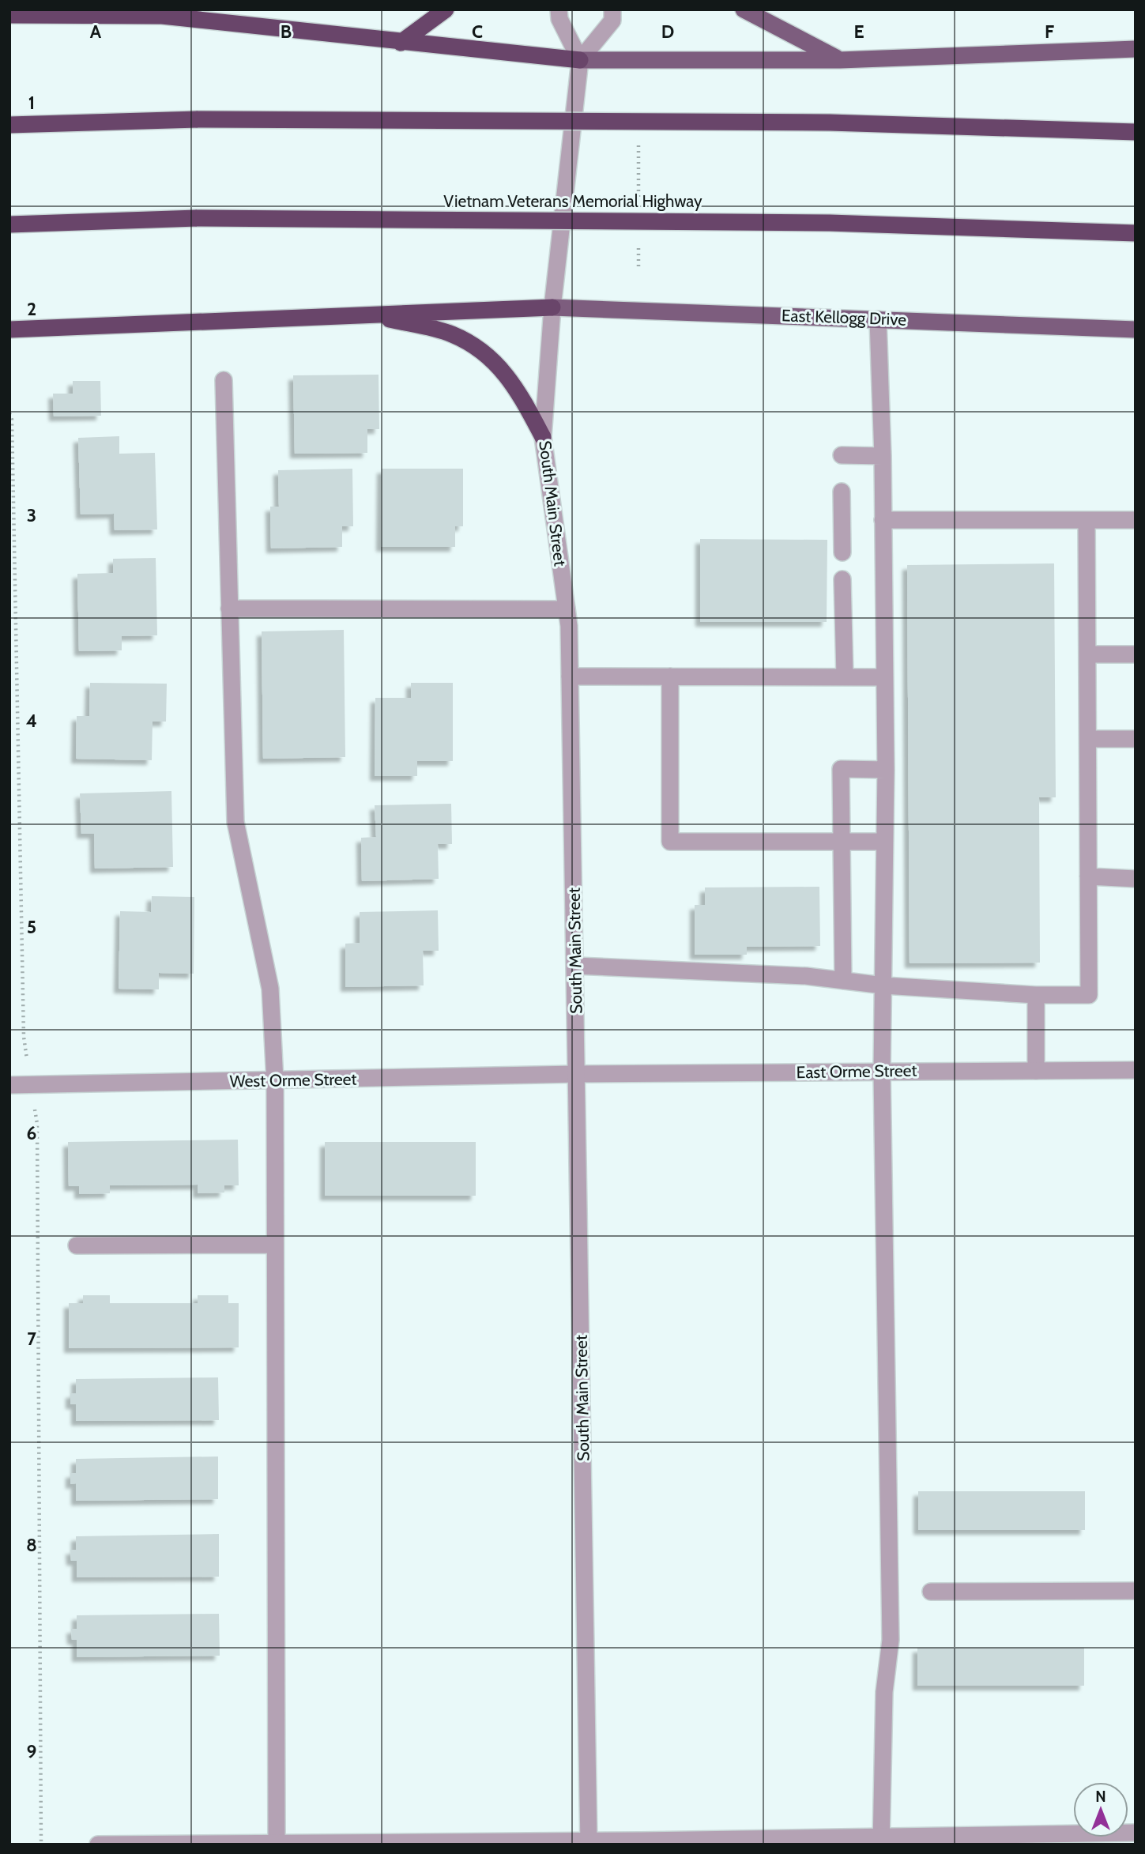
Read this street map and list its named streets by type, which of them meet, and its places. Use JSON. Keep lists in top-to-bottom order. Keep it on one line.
{"streets":{"highway":["Vietnam Veterans Memorial Highway"],"main road":["East Kellogg Drive"],"street":["South Main Street","East Orme Street","West Orme Street"]},"crossings":[["East Kellogg Drive","South Main Street"],["South Main Street","East Orme Street"],["South Main Street","West Orme Street"],["East Orme Street","West Orme Street"]],"north":"top","grid":{"columns":["A","B","C","D","E","F"],"rows":["1","2","3","4","5","6","7","8","9"]}}
